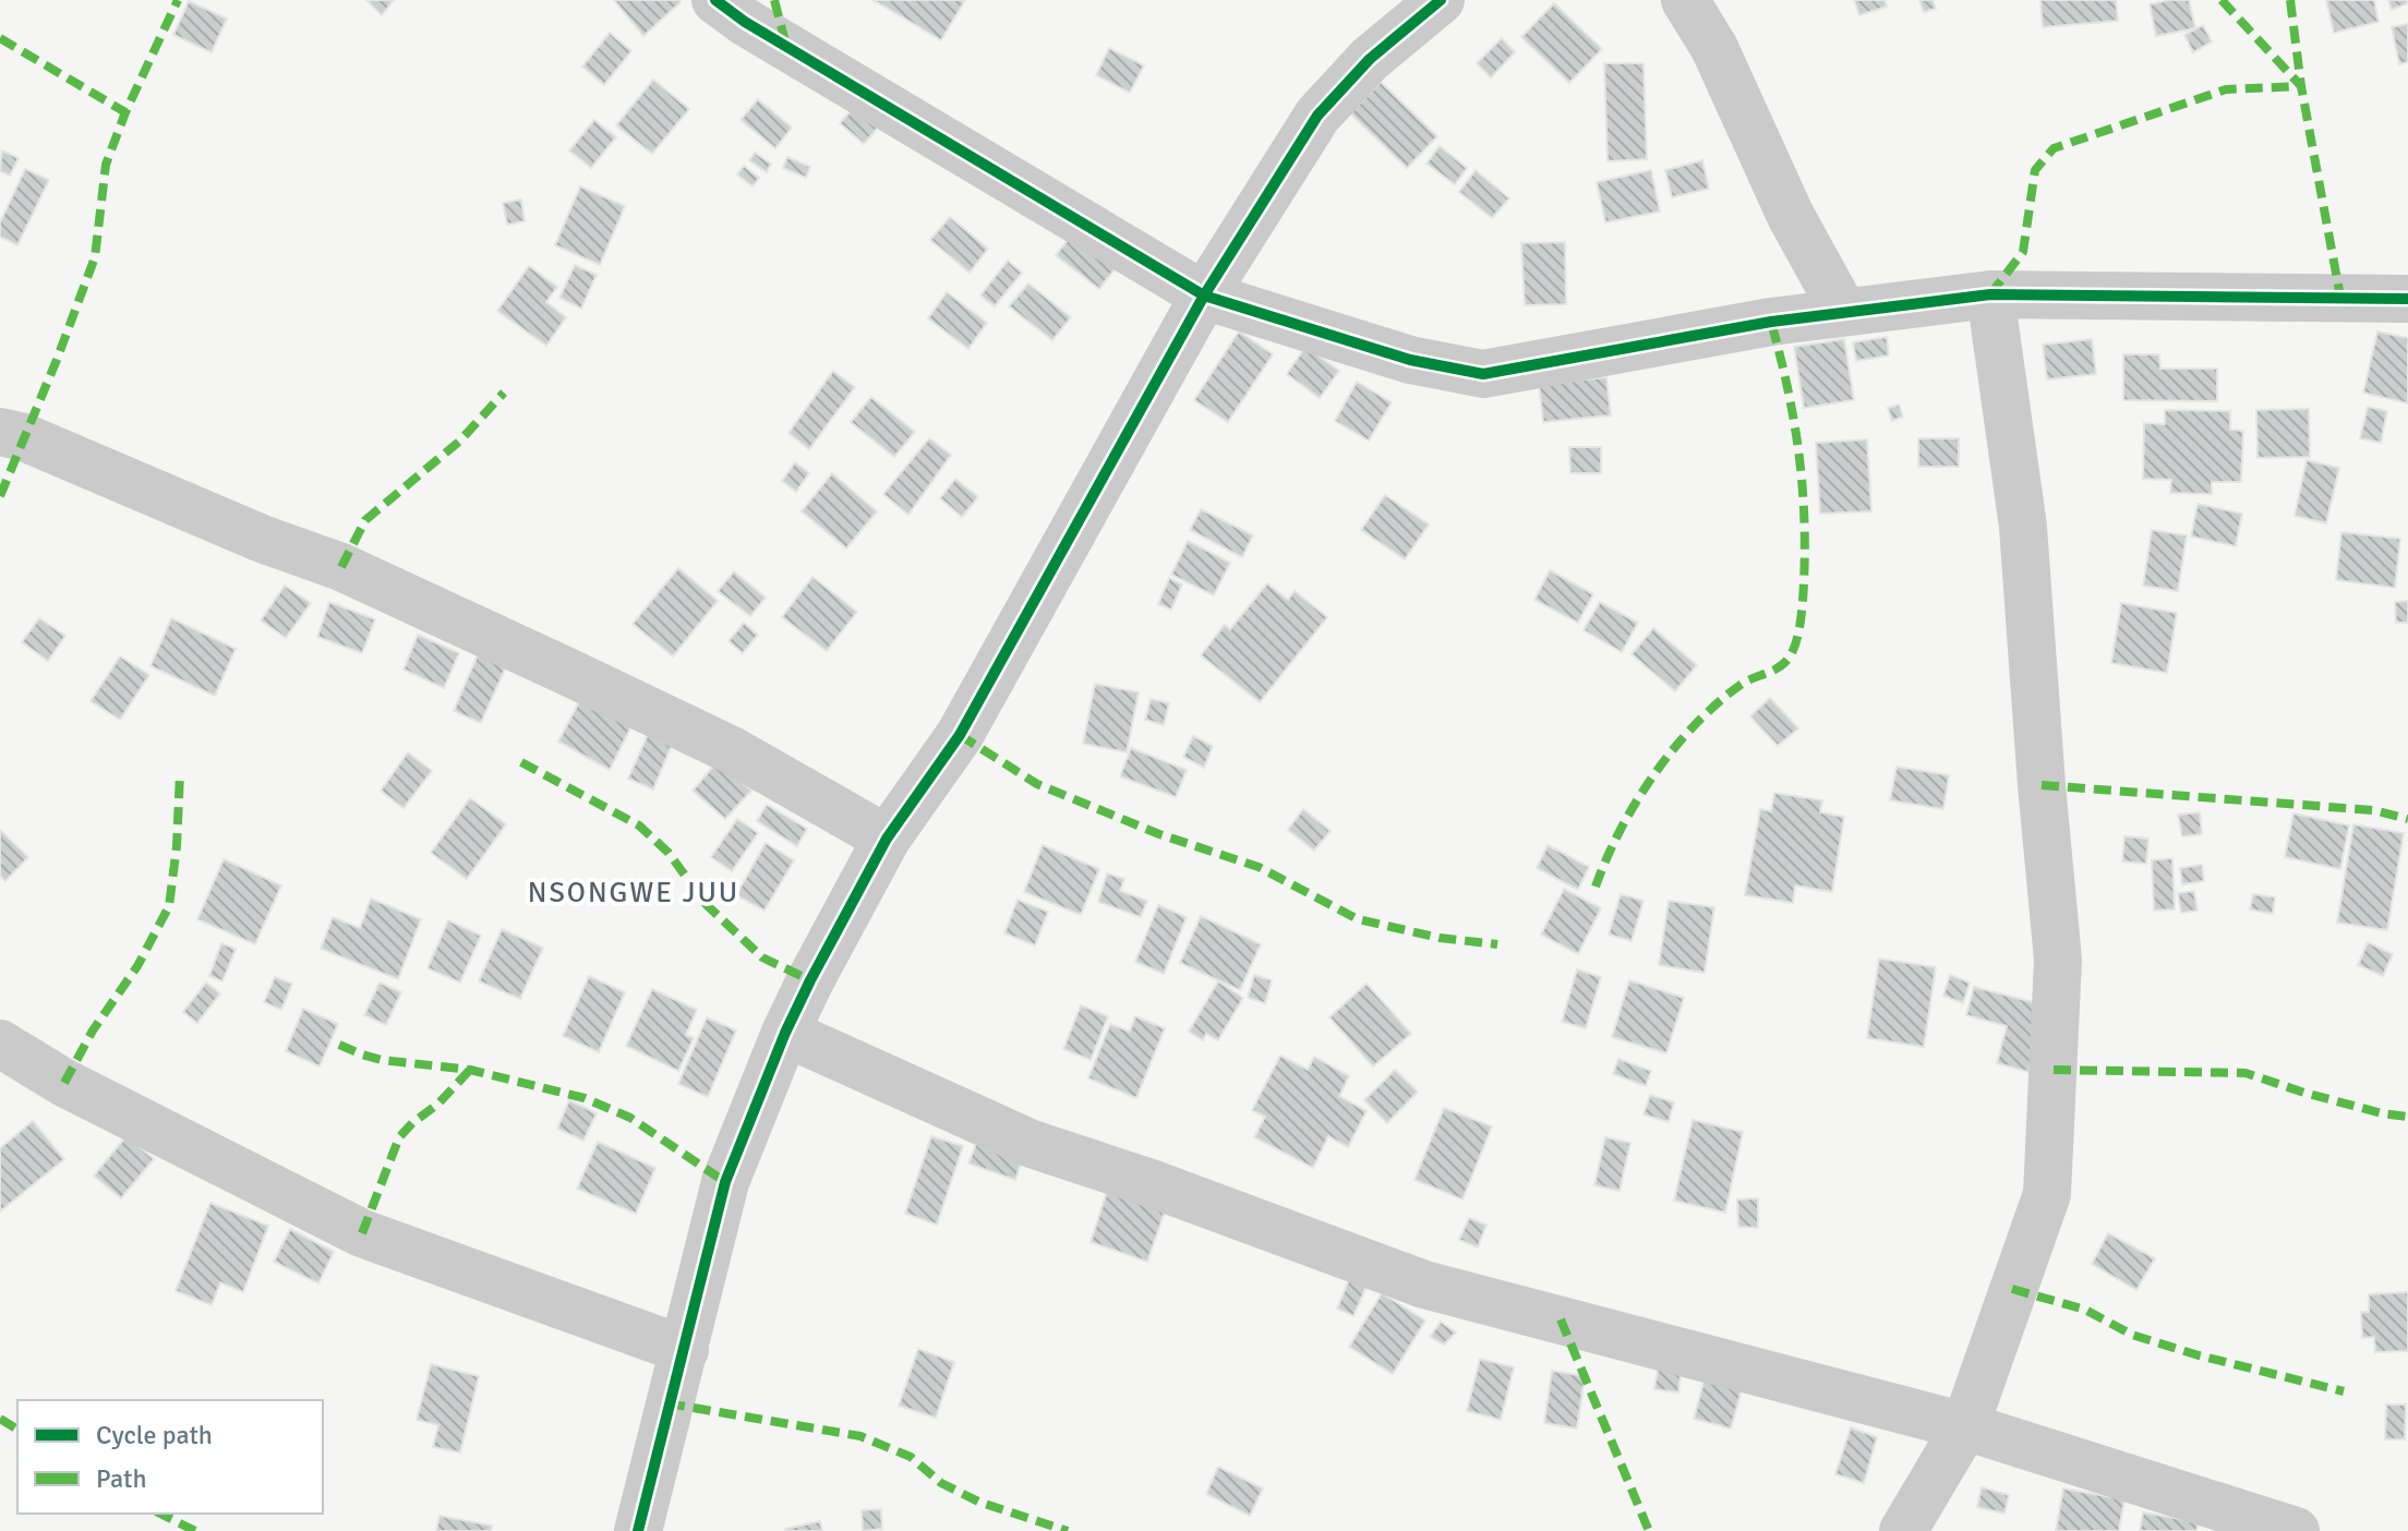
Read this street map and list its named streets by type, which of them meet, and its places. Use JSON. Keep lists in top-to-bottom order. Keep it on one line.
{"districts":["NSONGWE JUU"],"legend":["Cycle path","Path"]}
